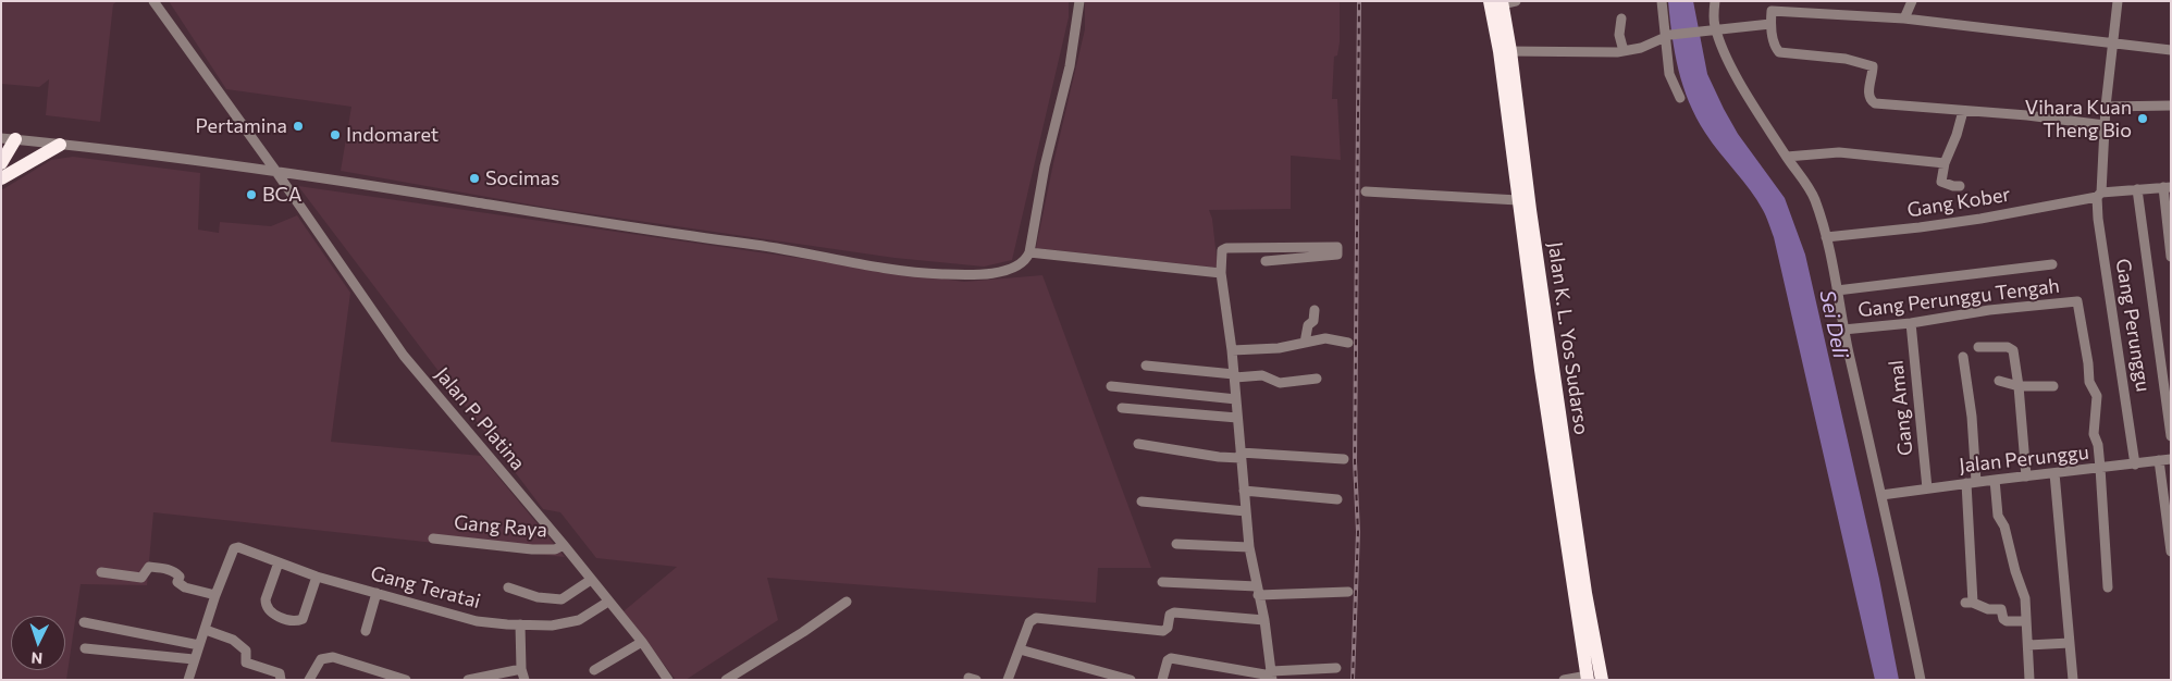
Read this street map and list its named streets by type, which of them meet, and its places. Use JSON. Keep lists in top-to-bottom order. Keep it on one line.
{"streets":{"highway":["Jalan K. L. Yos Sudarso"],"street":["Gang Kober","Gang Perunggu Tengah","Gang Perunggu","Gang Amal","Jalan P. Platina","Jalan Perunggu","Gang Raya","Gang Teratai"]},"crossings":[["Gang Kober","Gang Perunggu"],["Gang Perunggu Tengah","Gang Amal"],["Gang Perunggu Tengah","Jalan Perunggu"],["Gang Perunggu","Jalan Perunggu"],["Gang Amal","Jalan Perunggu"],["Jalan P. Platina","Gang Raya"],["Jalan P. Platina","Gang Teratai"]],"water":["Sei Deli"],"places":["Vihara Kuan Theng Bio","Pertamina","Indomaret","Socimas","BCA"],"north":"bottom"}
